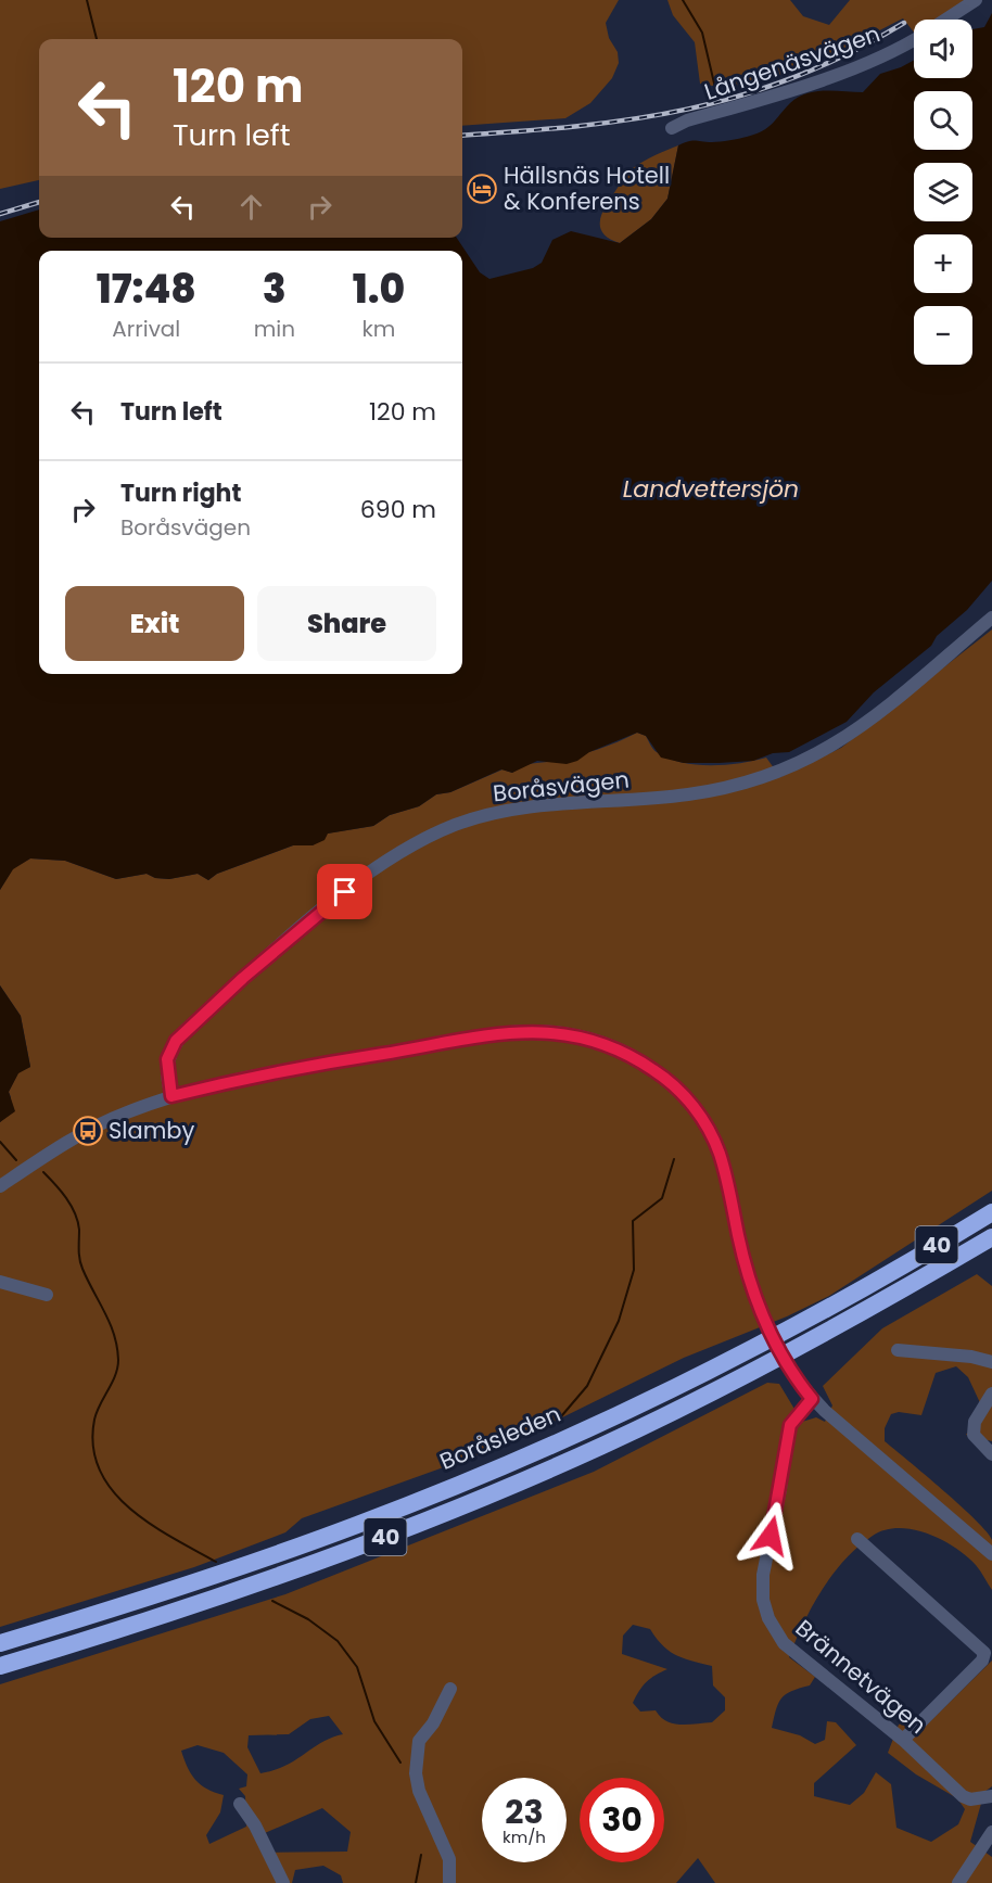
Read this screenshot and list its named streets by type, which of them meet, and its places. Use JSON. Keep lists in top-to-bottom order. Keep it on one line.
{"streets":{"highway":["40","Boråsleden"],"street":["Långenäsvägen","Boråsvägen","Brännetvägen"]},"water":["Landvettersjön"],"places":{"hotel":["Hällsnäs Hotell & Konferens"],"bus stop":["Slamby"]},"page":{"map_buttons":["+","−"],"turn":["120 m","Turn left"],"eta":["17:48","Arrival","3","min","1.0","km"],"list":[{"name":"Turn left","value":"120 m"},{"name":"Turn right","note":"Boråsvägen","value":"690 m"}],"buttons":["Exit","Share"],"speed":"23 km/h","limit":"30"}}
